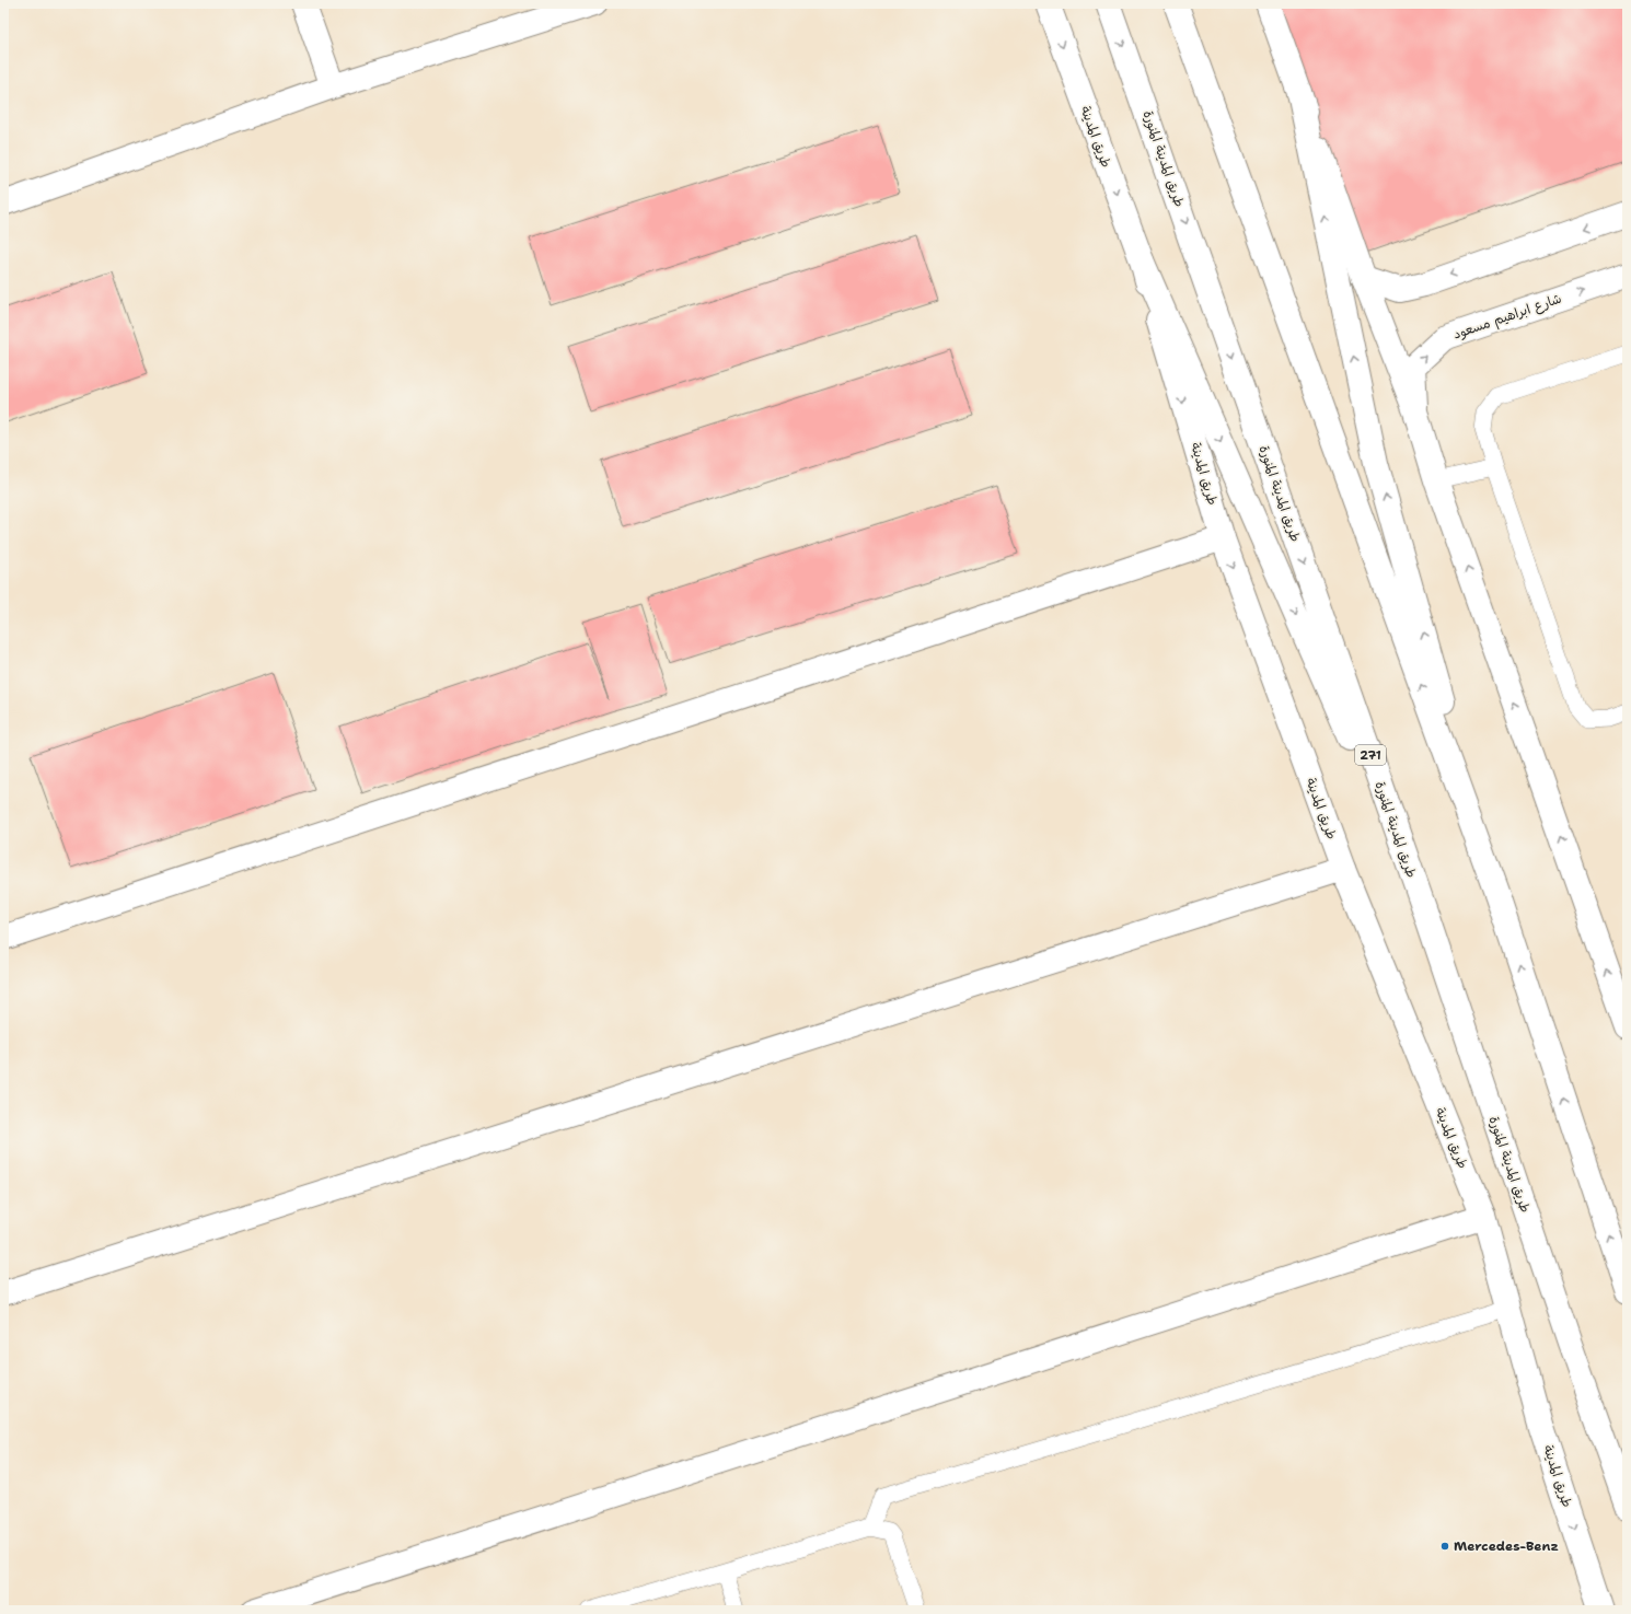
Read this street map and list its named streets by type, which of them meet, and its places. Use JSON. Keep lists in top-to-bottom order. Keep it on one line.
{"streets":{"main road":["طريق المدينة","طريق المدينة المنورة","شارع ابراهيم مسعود","271"]},"places":["Mercedes-Benz"]}
